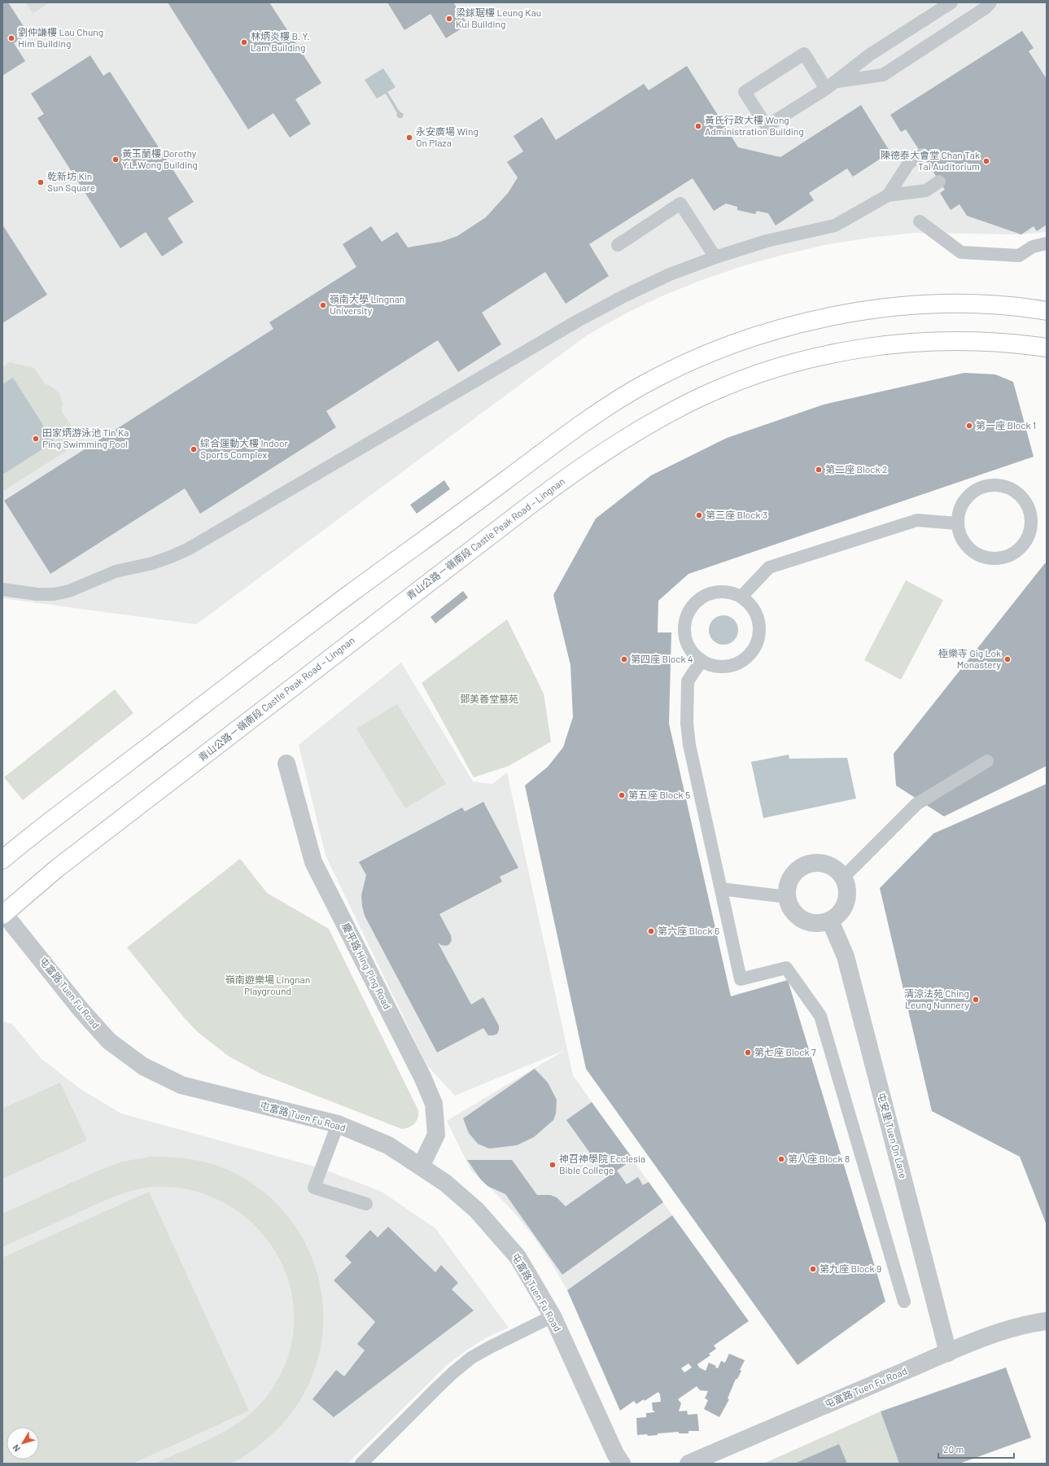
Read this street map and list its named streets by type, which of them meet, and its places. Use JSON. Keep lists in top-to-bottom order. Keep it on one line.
{"streets":{"main road":["青山公路－嶺南段 Castle Peak Road – Lingnan"],"street":["慶平路 Hing Ping Road","屯富路 Tuen Fu Road","屯安里 Tuen On Lane"]},"crossings":[["青山公路－嶺南段 Castle Peak Road – Lingnan","屯富路 Tuen Fu Road"],["慶平路 Hing Ping Road","屯富路 Tuen Fu Road"],["屯富路 Tuen Fu Road","屯安里 Tuen On Lane"]],"parks":["鄧美善堂墓苑","嶺南遊樂場 Lingnan Playground"],"places":["梁銶琚樓 Leung Kau Kui Building","劉仲謙樓 Lau Chung Him Building","林炳炎樓 B. Y. Lam Building","黃氏行政大樓 Wong Administration Building","永安廣場 Wing On Plaza","黃玉蘭樓 Dorothy Y.L.Wong Building","陳德泰大會堂 Chan Tak Tai Auditorium","乾新坊 Kin Sun Square","嶺南大學 Lingnan University","第一座 Block 1","田家炳游泳池 Tin Ka Ping Swimming Pool","綜合運動大樓 Indoor Sports Complex","第二座 Block 2","第三座 Block 3","第四座 Block 4","極樂寺 Gig Lok Monastery","第五座 Block 5","第六座 Block 6","清涼法苑 Ching Leung Nunnery","第七座 Block 7","第八座 Block 8","神召神學院 Ecclesia Bible College","第九座 Block 9"],"scale_bar":"20 m","north":"bottom left"}
